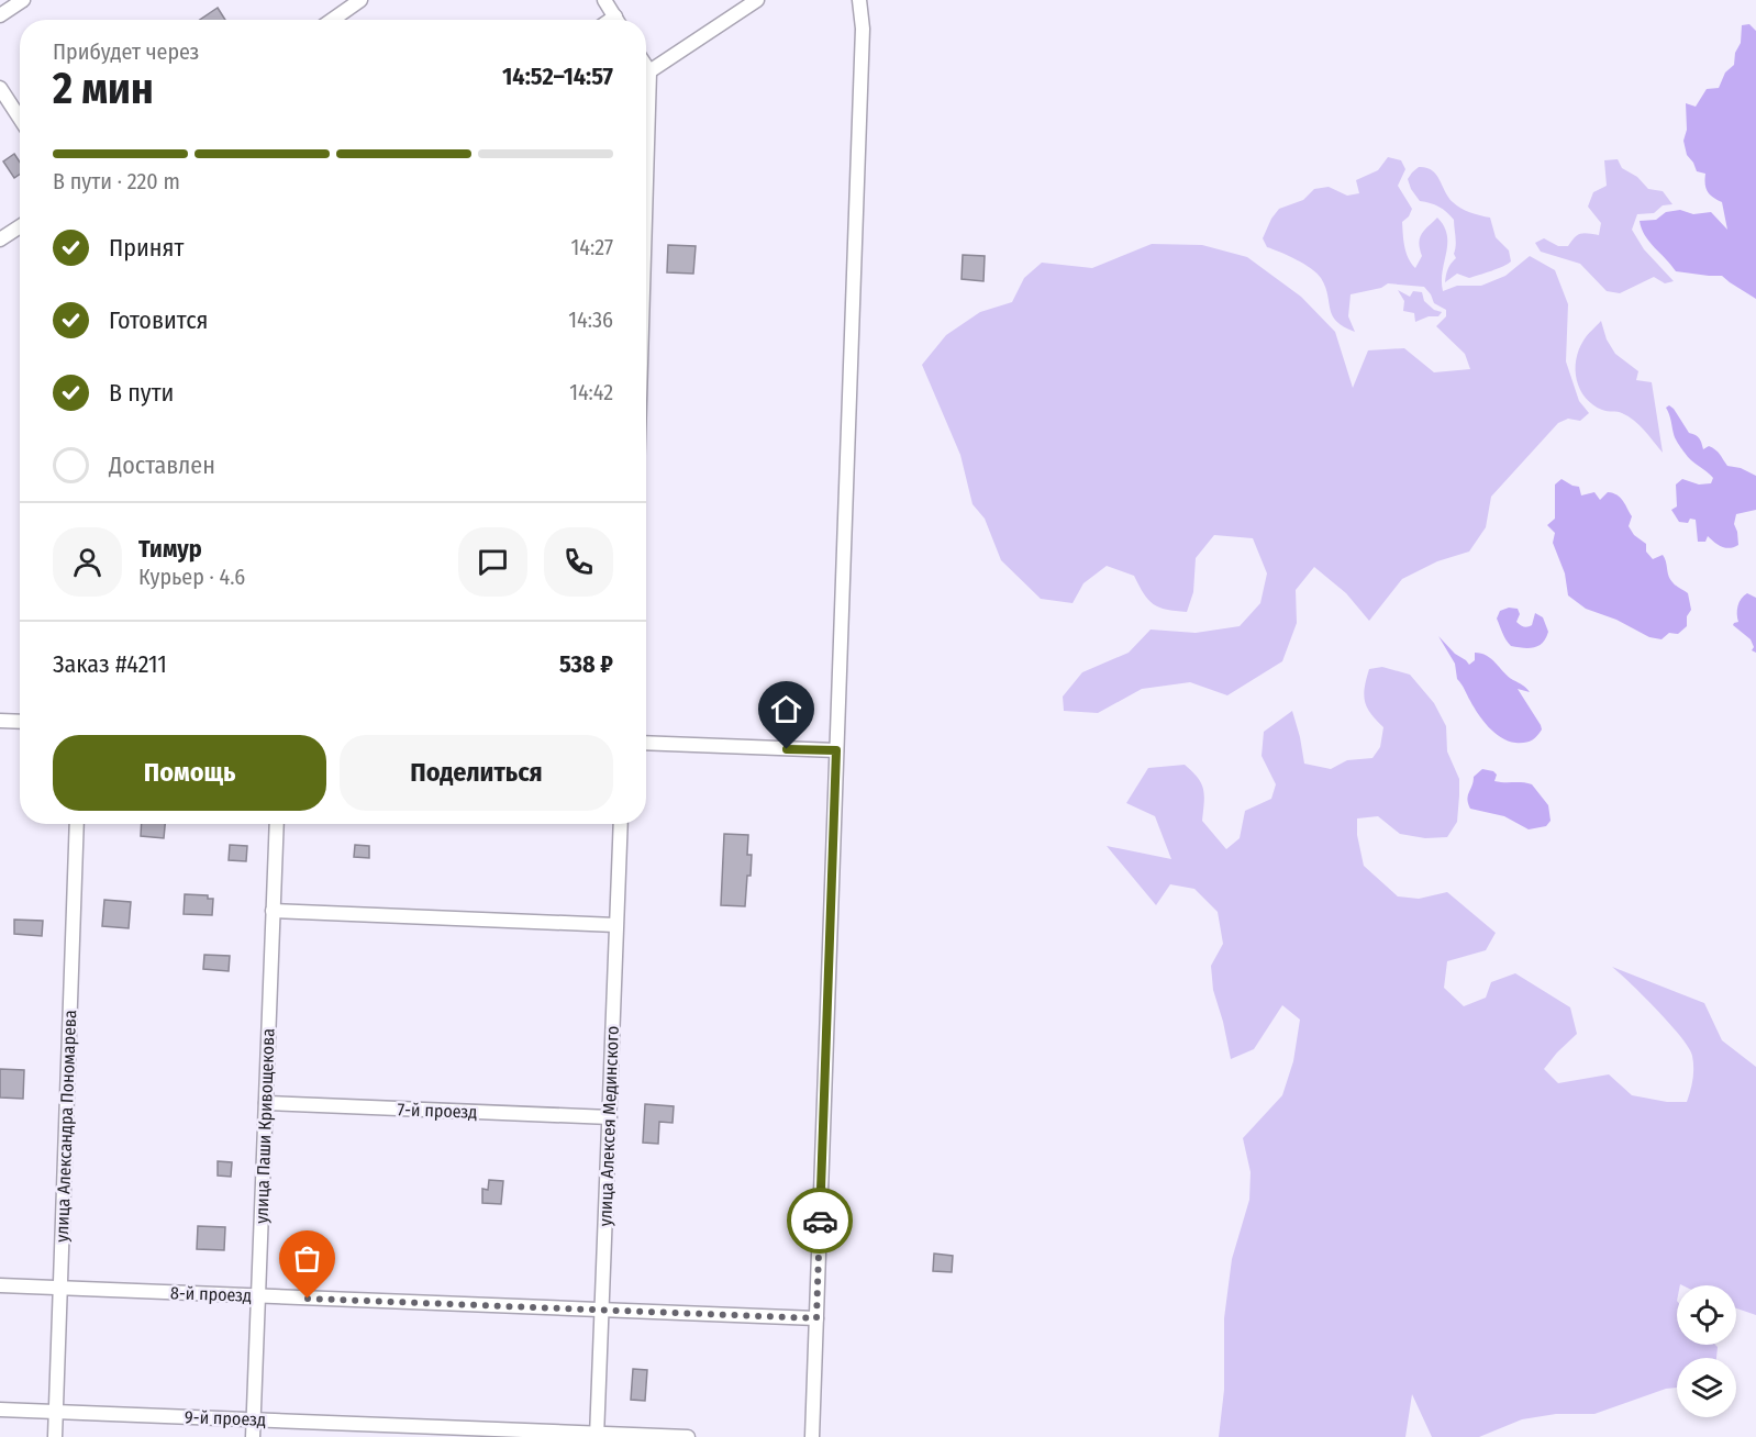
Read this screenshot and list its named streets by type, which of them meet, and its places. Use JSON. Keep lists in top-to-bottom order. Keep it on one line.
{"streets":{"street":["7-й проезд","улица Александра Пономарева","улица Паши Кривощекова","улица Алексея Мединского","8-й проезд","9-й проезд"]},"crossings":[["7-й проезд","улица Паши Кривощекова"],["7-й проезд","улица Алексея Мединского"],["улица Александра Пономарева","8-й проезд"],["улица Александра Пономарева","9-й проезд"],["улица Паши Кривощекова","8-й проезд"],["улица Паши Кривощекова","9-й проезд"],["улица Алексея Мединского","8-й проезд"],["улица Алексея Мединского","9-й проезд"]],"page":{"heading":["2 мин","Прибудет через","14:52–14:57"],"panel":["Тимур","Курьер · 4.6","Заказ #4211","538 ₽"],"bar":"В пути · 220 m","list":[["Принят","14:27"],["Готовится","14:36"],["В пути","14:42"],"Доставлен"],"buttons":["Помощь","Поделиться"]}}
